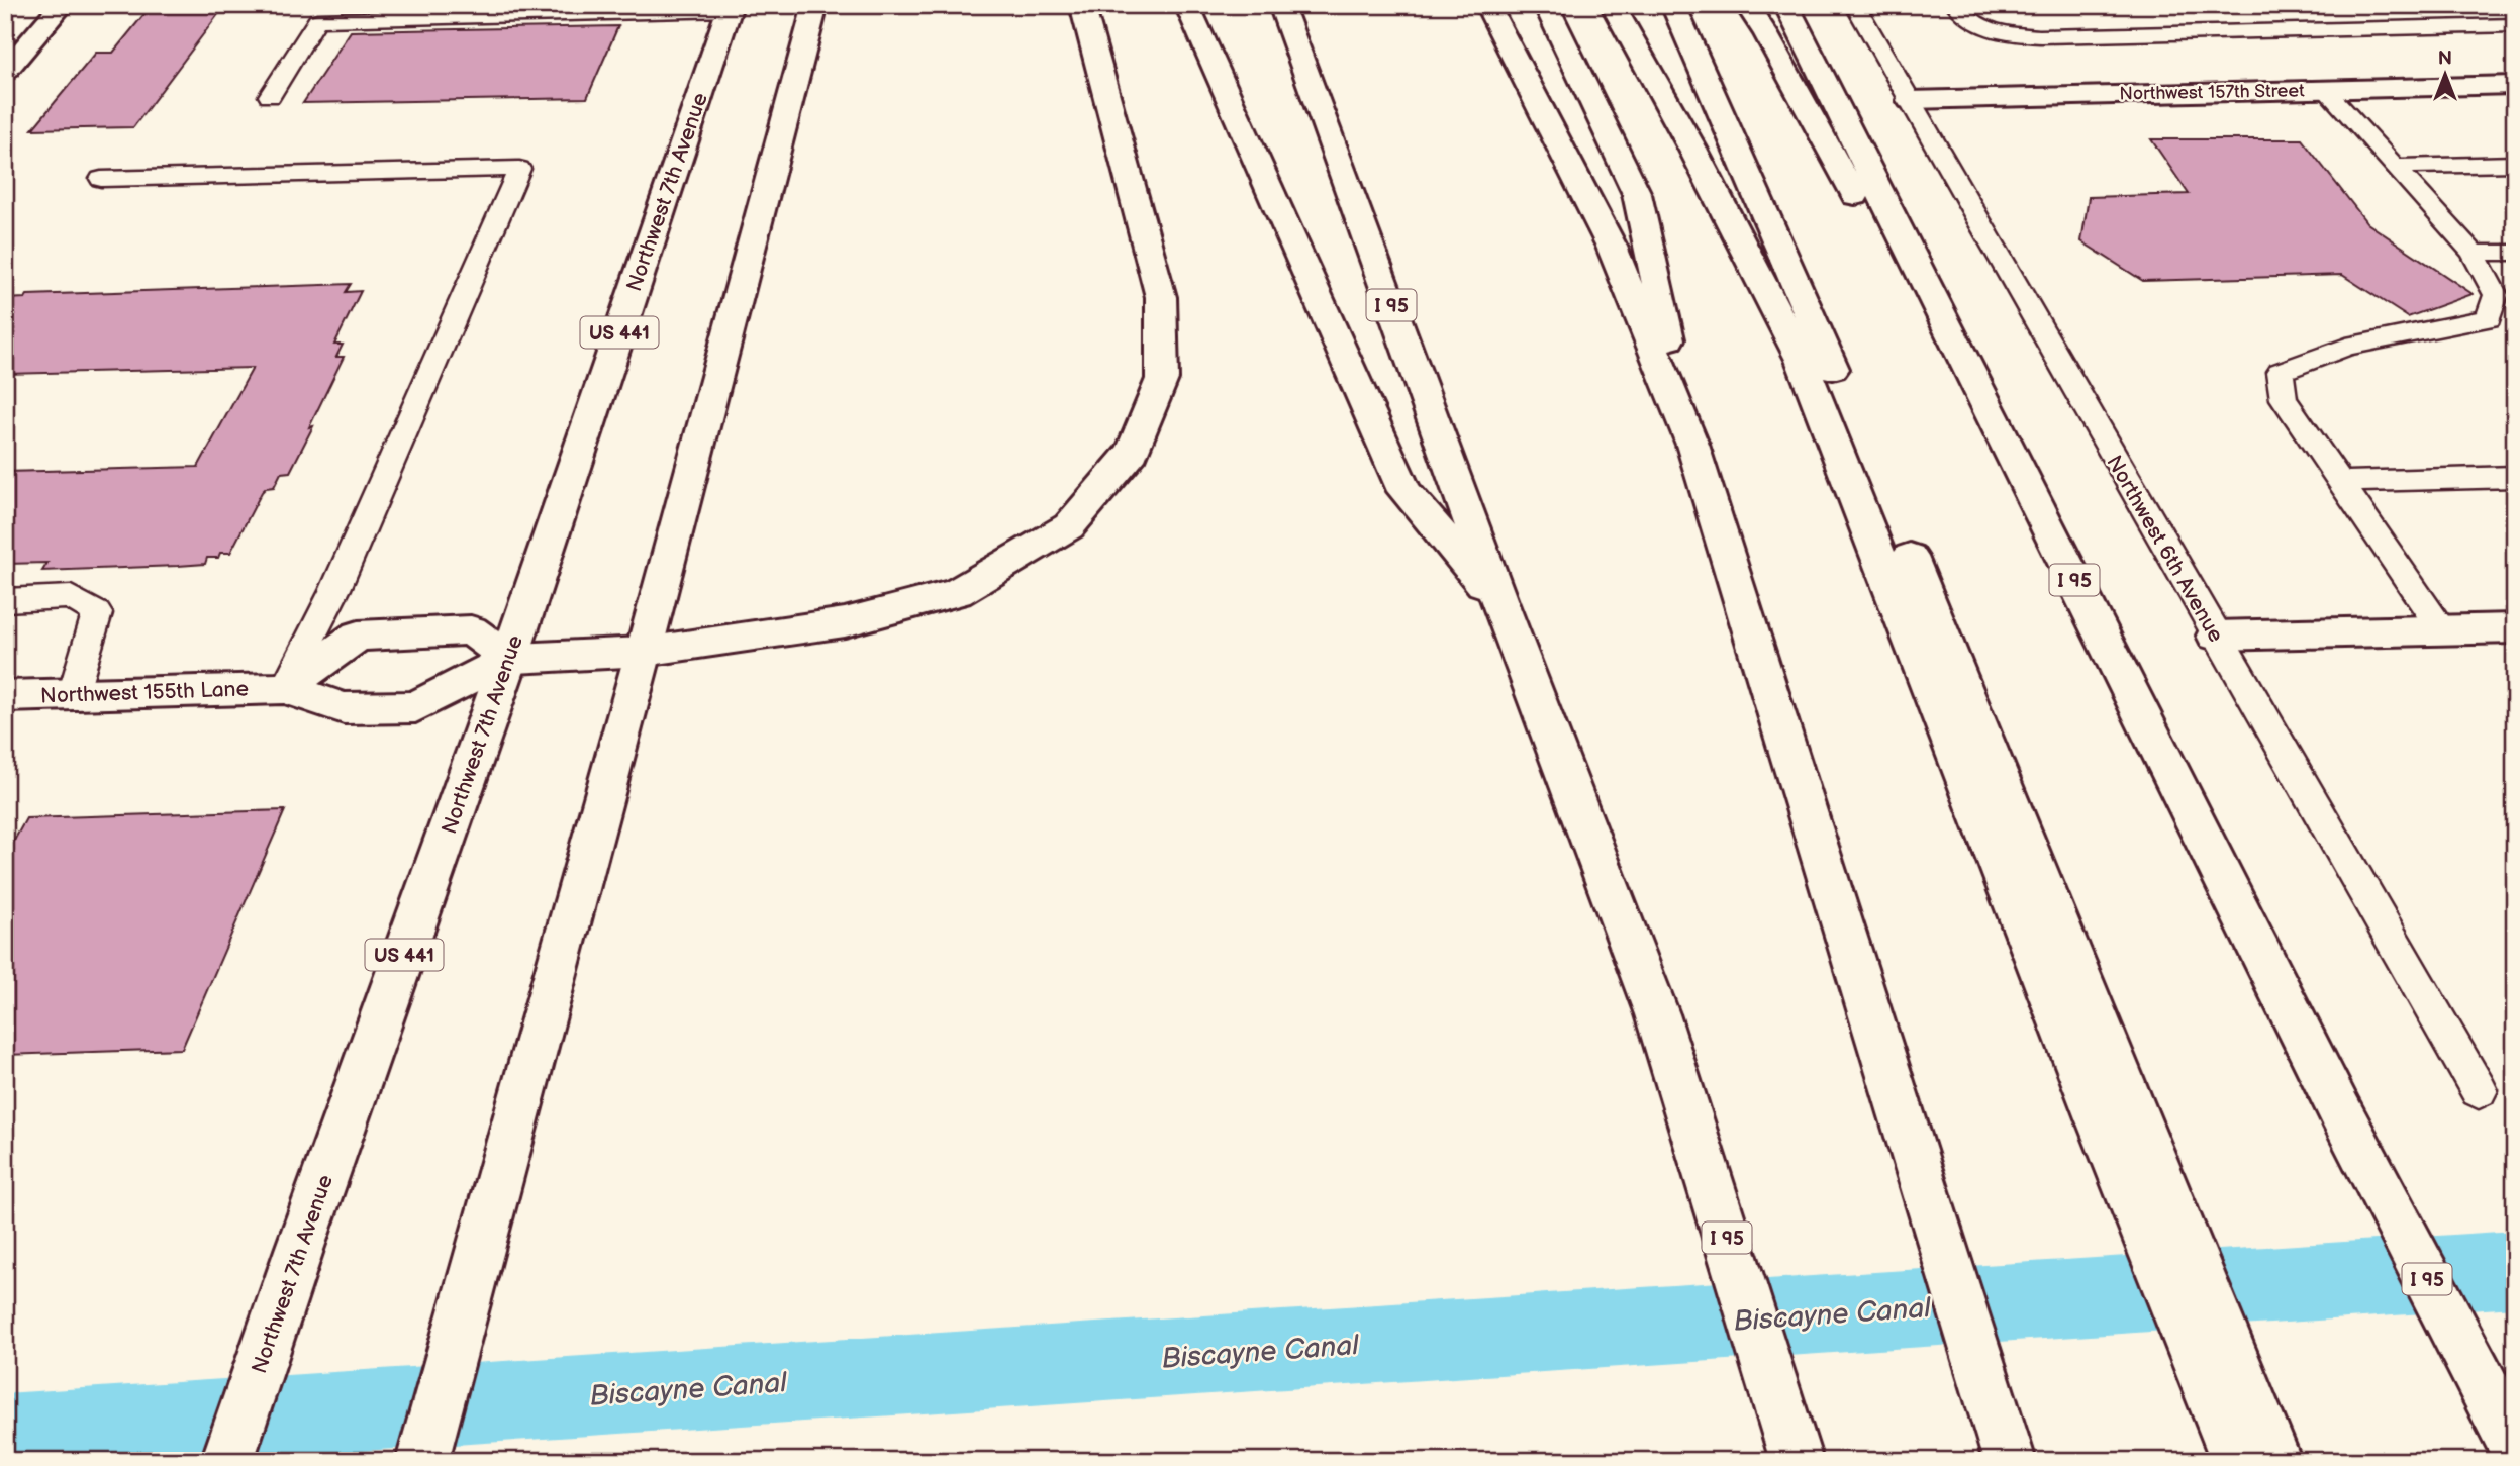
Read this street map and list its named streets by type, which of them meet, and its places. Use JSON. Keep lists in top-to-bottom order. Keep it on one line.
{"streets":{"main road":["Northwest 157th Street","Northwest 7th Avenue","I 95","US 441","Northwest 155th Lane"],"lane":["Northwest 6th Avenue"]},"crossings":[["Northwest 157th Street","Northwest 6th Avenue"],["Northwest 7th Avenue","Northwest 155th Lane"]],"water":["Biscayne Canal"],"north":"top"}
